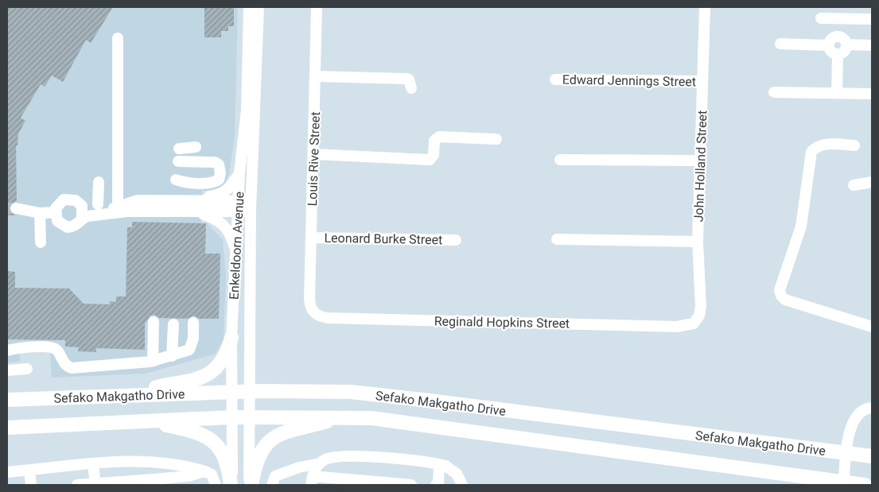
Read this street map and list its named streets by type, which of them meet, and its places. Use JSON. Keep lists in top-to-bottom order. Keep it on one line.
{"streets":{"main road":["Sefako Makgatho Drive"],"street":["Edward Jennings Street","Louis Rive Street","John Holland Street","Leonard Burke Street","Enkeldoorn Avenue","Reginald Hopkins Street"]},"crossings":[["Edward Jennings Street","John Holland Street"],["Louis Rive Street","Leonard Burke Street"],["Louis Rive Street","Reginald Hopkins Street"],["John Holland Street","Reginald Hopkins Street"],["Enkeldoorn Avenue","Sefako Makgatho Drive"]]}
